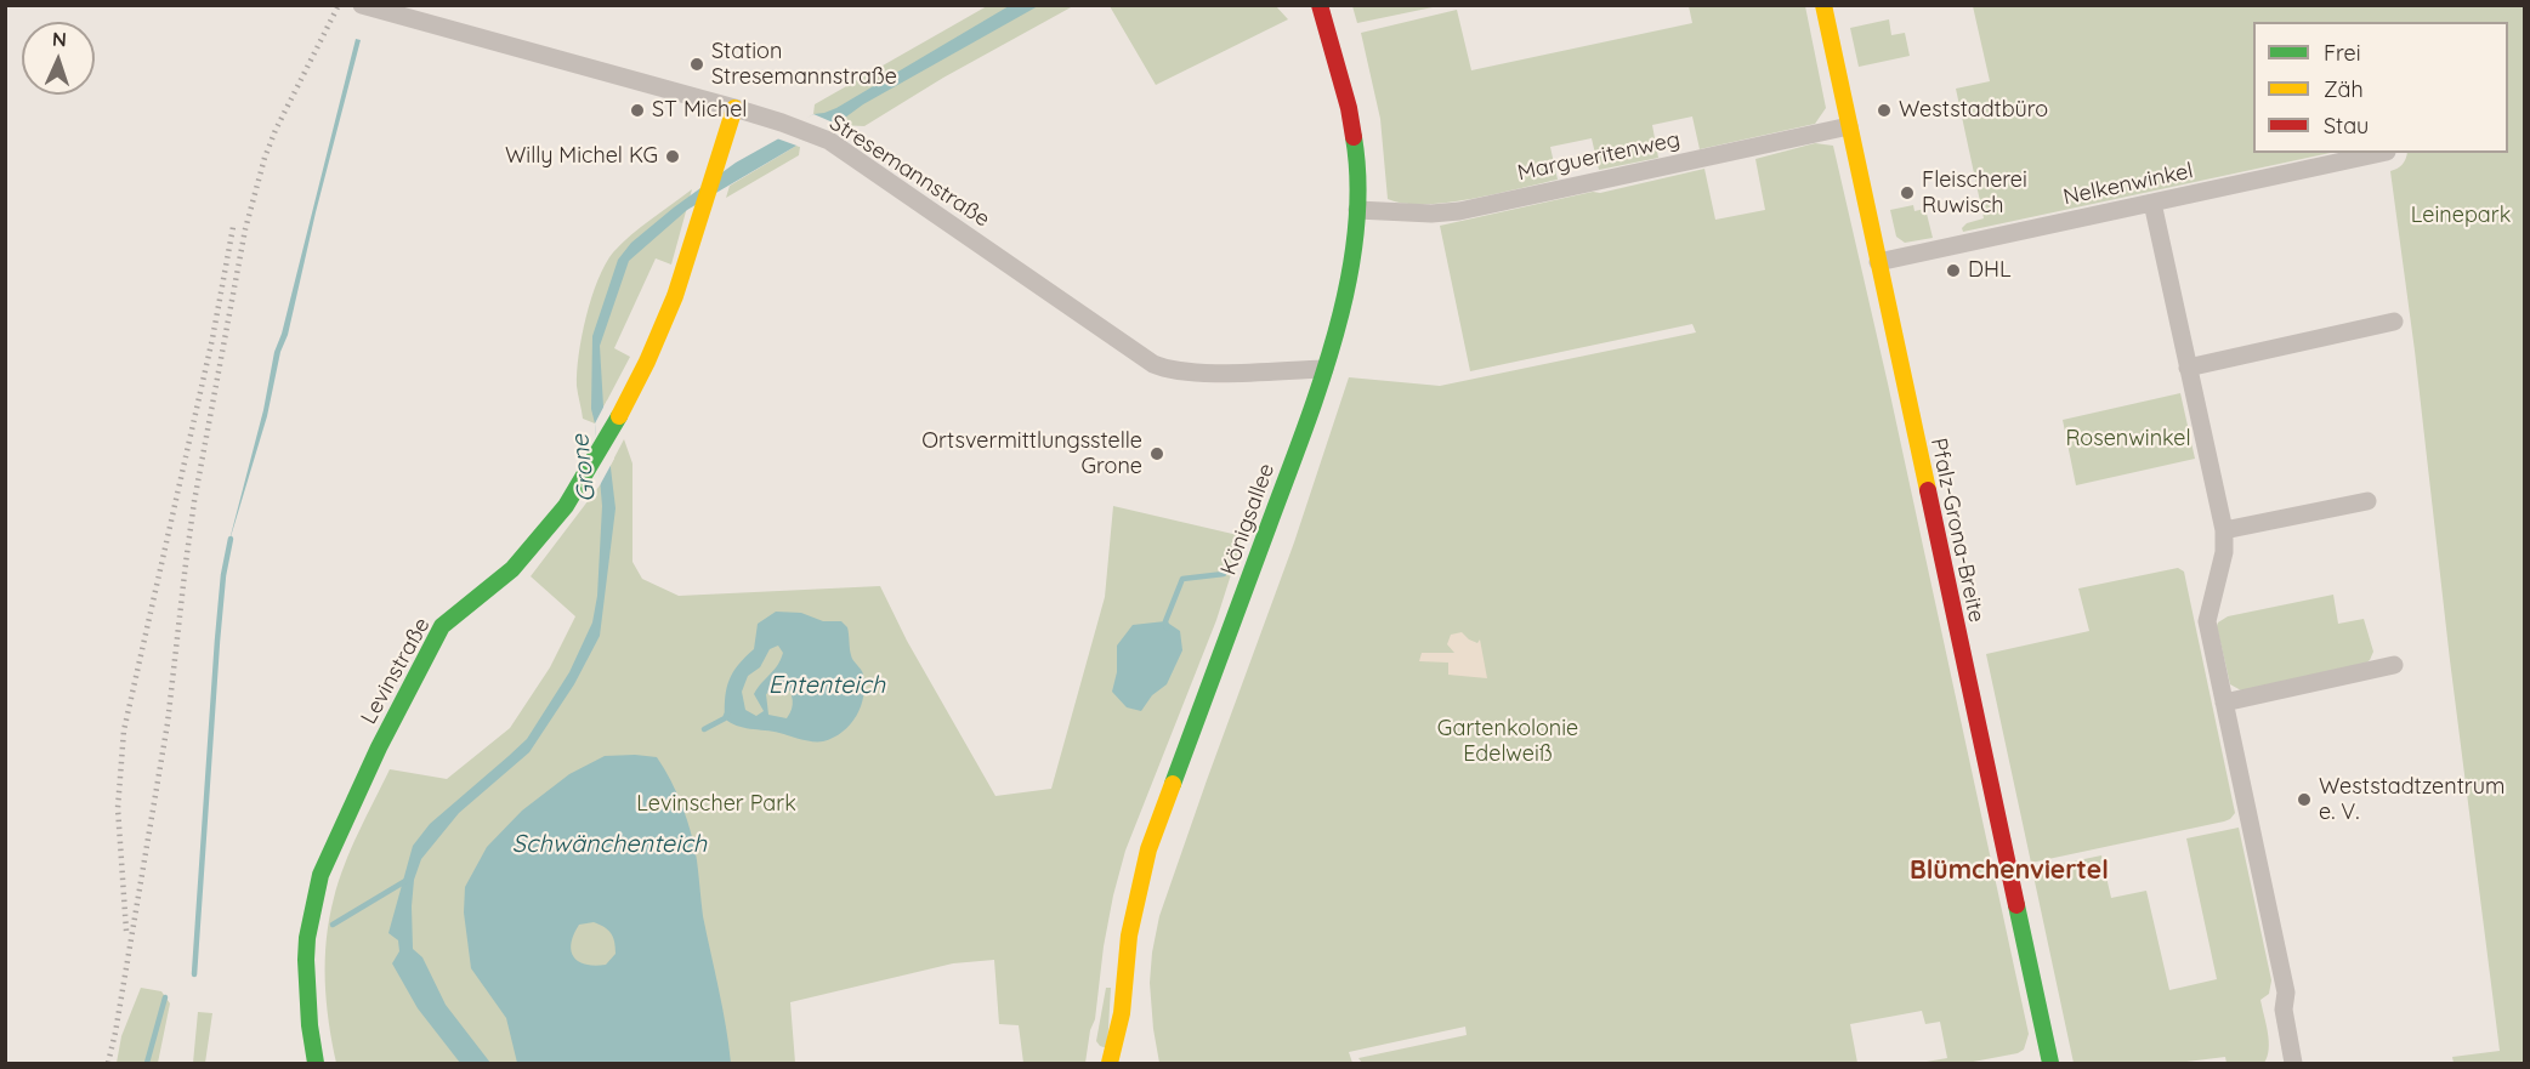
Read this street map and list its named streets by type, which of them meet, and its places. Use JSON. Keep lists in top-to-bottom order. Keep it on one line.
{"streets":{"street":["Margueritenweg","Stresemannstraße","Nelkenwinkel","Königsallee","Pfalz-Grona-Breite","Levinstraße"]},"crossings":[["Margueritenweg","Königsallee"],["Margueritenweg","Pfalz-Grona-Breite"],["Stresemannstraße","Königsallee"],["Stresemannstraße","Levinstraße"],["Nelkenwinkel","Pfalz-Grona-Breite"]],"districts":["Blümchenviertel"],"water":["Grone","Ententeich","Schwänchenteich"],"parks":["Leinepark","Rosenwinkel","Gartenkolonie Edelweiß","Levinscher Park"],"places":["Station Stresemannstraße","ST Michel","Weststadtbüro","Willy Michel KG","Fleischerei Ruwisch","DHL","Ortsvermittlungsstelle Grone","Weststadtzentrum e. V."],"legend":["Frei","Zäh","Stau"],"north":"top"}
